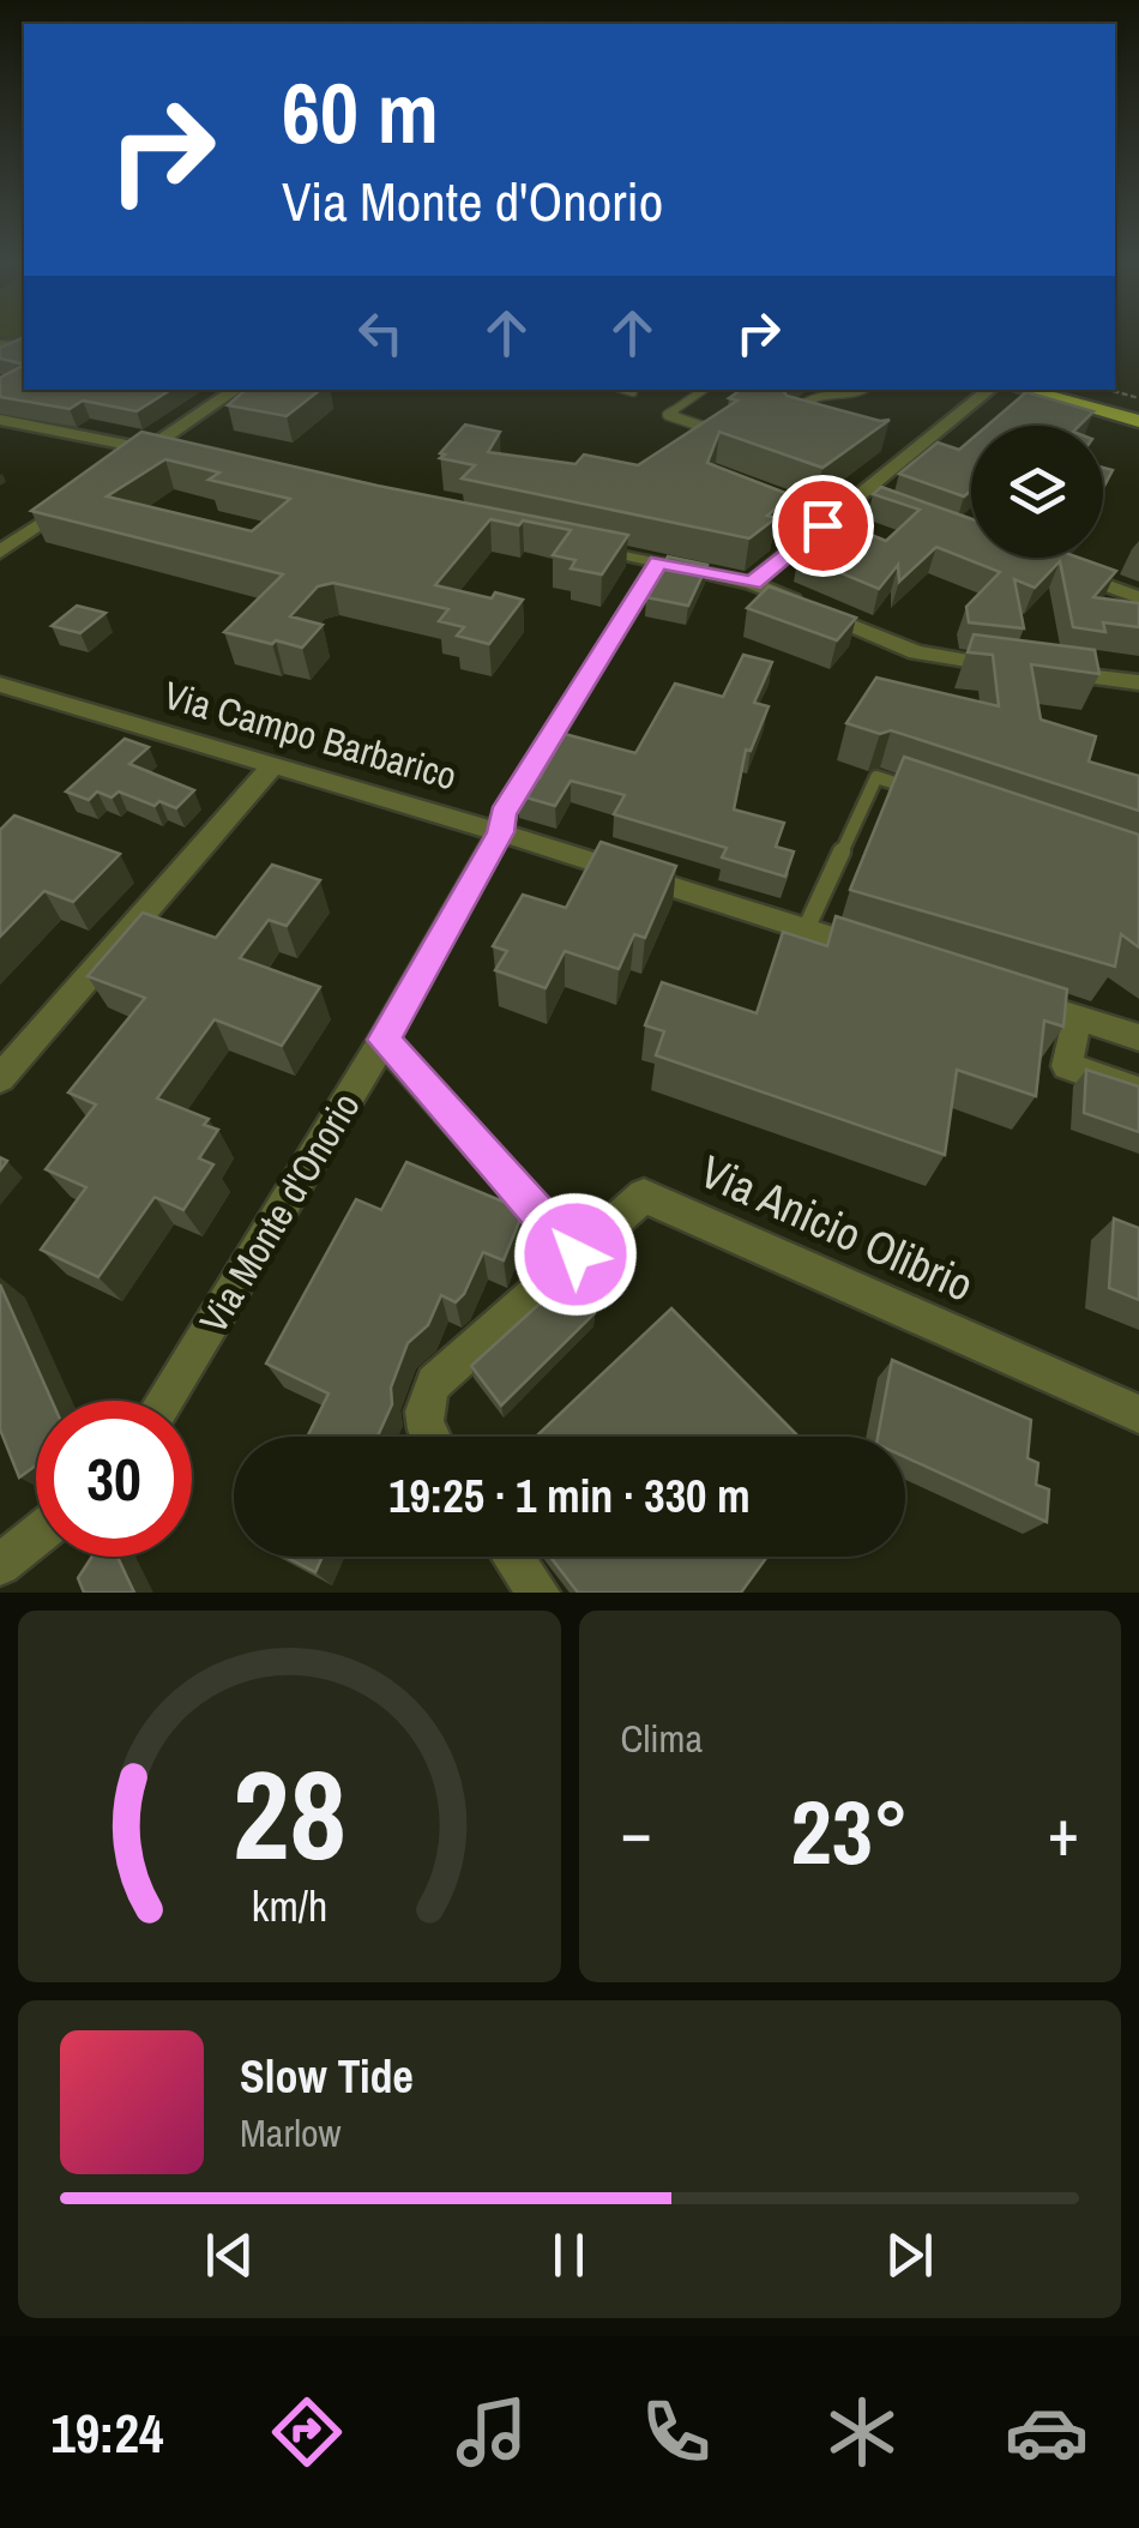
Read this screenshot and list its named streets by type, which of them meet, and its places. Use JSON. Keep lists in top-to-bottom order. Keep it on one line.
{"streets":{"street":["Via Campo Barbarico","Via Monte d'Onorio","Via Anicio Olibrio"]},"crossings":[["Via Campo Barbarico","Via Monte d'Onorio"]],"page":{"turn":["60 m","Via Monte d'Onorio"],"limit":"30","trip":"19:25 · 1 min · 330 m","tile":"Clima","heat":["−","23°","+"],"song":["Slow Tide","Marlow"],"tabs":"19:24","gauge":["28","km/h"]}}
